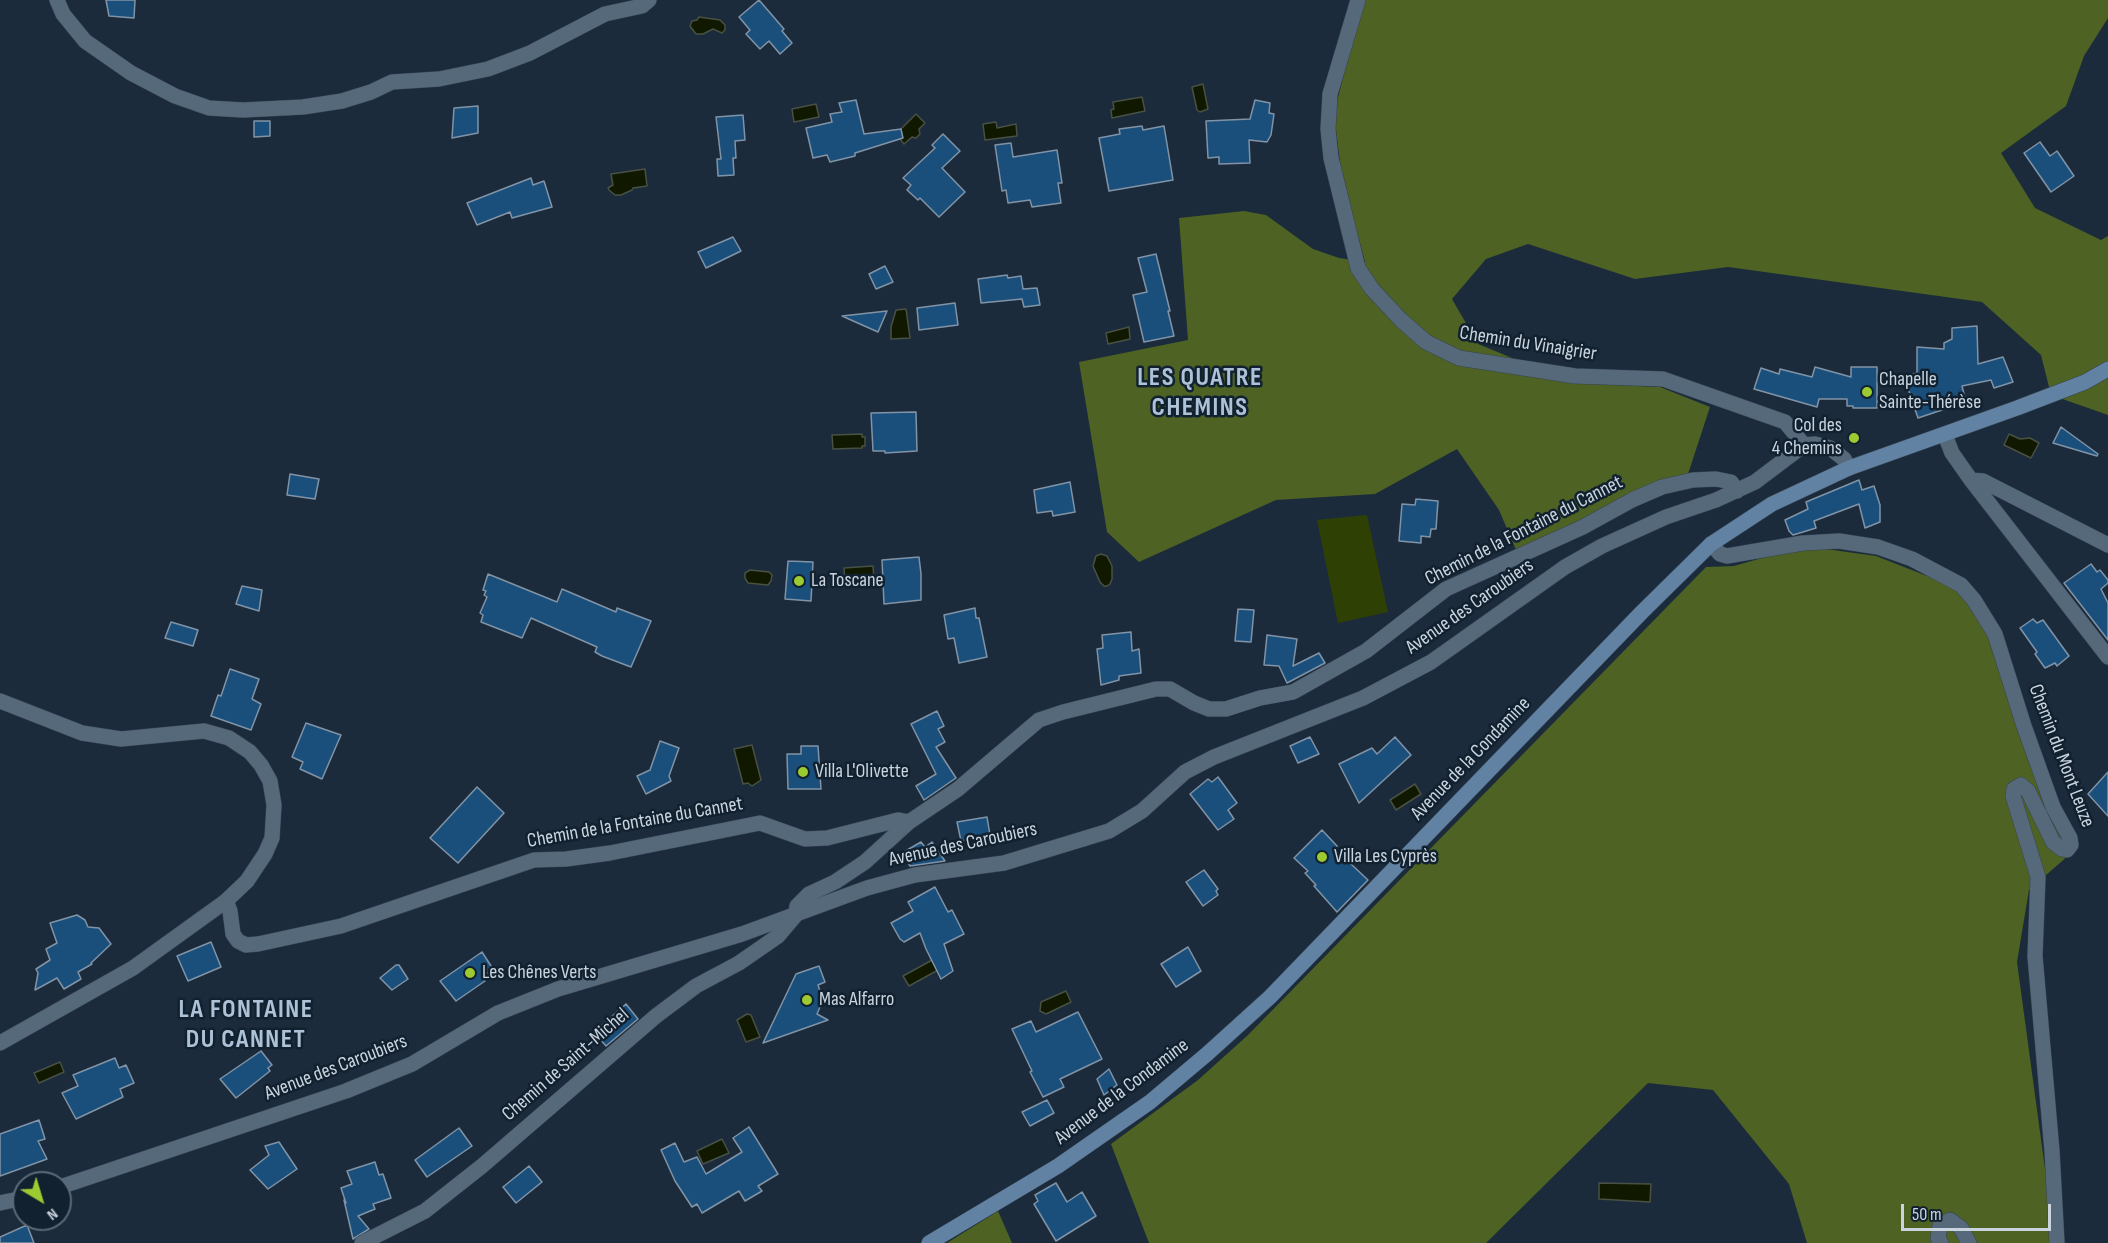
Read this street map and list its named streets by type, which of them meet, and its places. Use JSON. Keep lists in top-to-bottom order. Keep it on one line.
{"streets":{"main road":["Avenue de la Condamine"],"street":["Chemin du Vinaigrier","Chemin de la Fontaine du Cannet","Avenue des Caroubiers","Chemin du Mont Leuze","Chemin de Saint-Michel"]},"crossings":[["Chemin du Vinaigrier","Avenue des Caroubiers"],["Chemin de la Fontaine du Cannet","Avenue des Caroubiers"],["Chemin de la Fontaine du Cannet","Chemin de Saint-Michel"],["Avenue des Caroubiers","Chemin de Saint-Michel"],["Chemin du Mont Leuze","Avenue de la Condamine"]],"districts":["LES QUATRE CHEMINS","LA FONTAINE DU CANNET"],"places":["Chapelle Sainte-Thérèse","Col des 4 Chemins","La Toscane","Villa L'Olivette","Villa Les Cyprès","Les Chênes Verts","Mas Alfarro"],"scale_bar":"50 m","north":"bottom right"}
